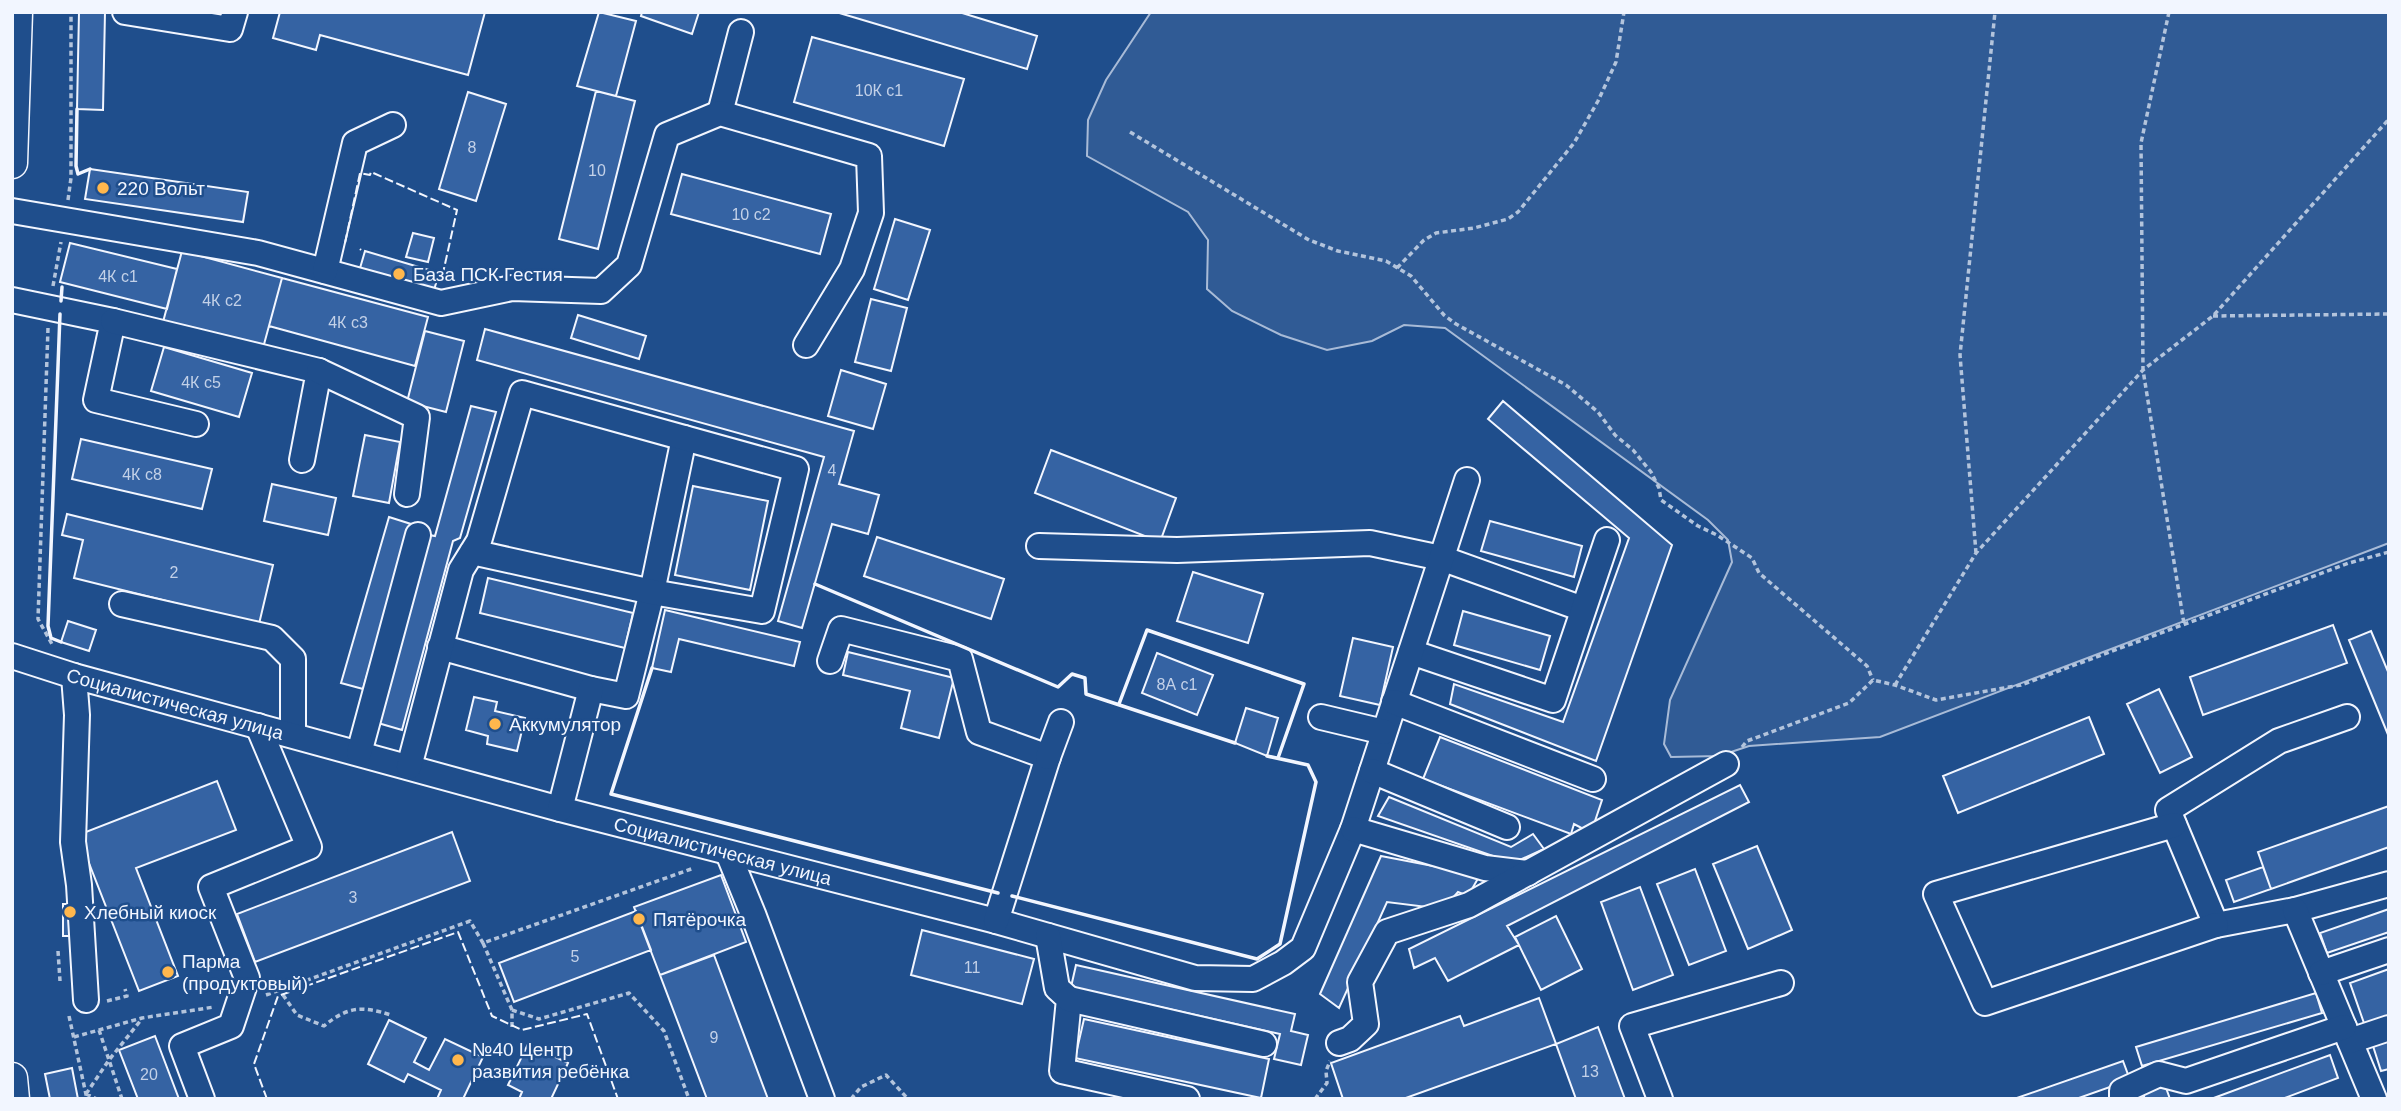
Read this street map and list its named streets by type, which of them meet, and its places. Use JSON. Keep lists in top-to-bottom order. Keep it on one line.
{"streets":{"street":["Социалистическая улица"]},"places":["220 Вольт","База ПСК Гестия","Аккумулятор","Хлебный киоск","Пятёрочка","Парма (продуктовый)","№40 Центр развития ребёнка"],"house_numbers":["10К с1","8","10","10 с2","4К с1","4К с2","4К с3","4К с5","4","4К с8","2","8А с1","3","5","11","9","13","20"]}
